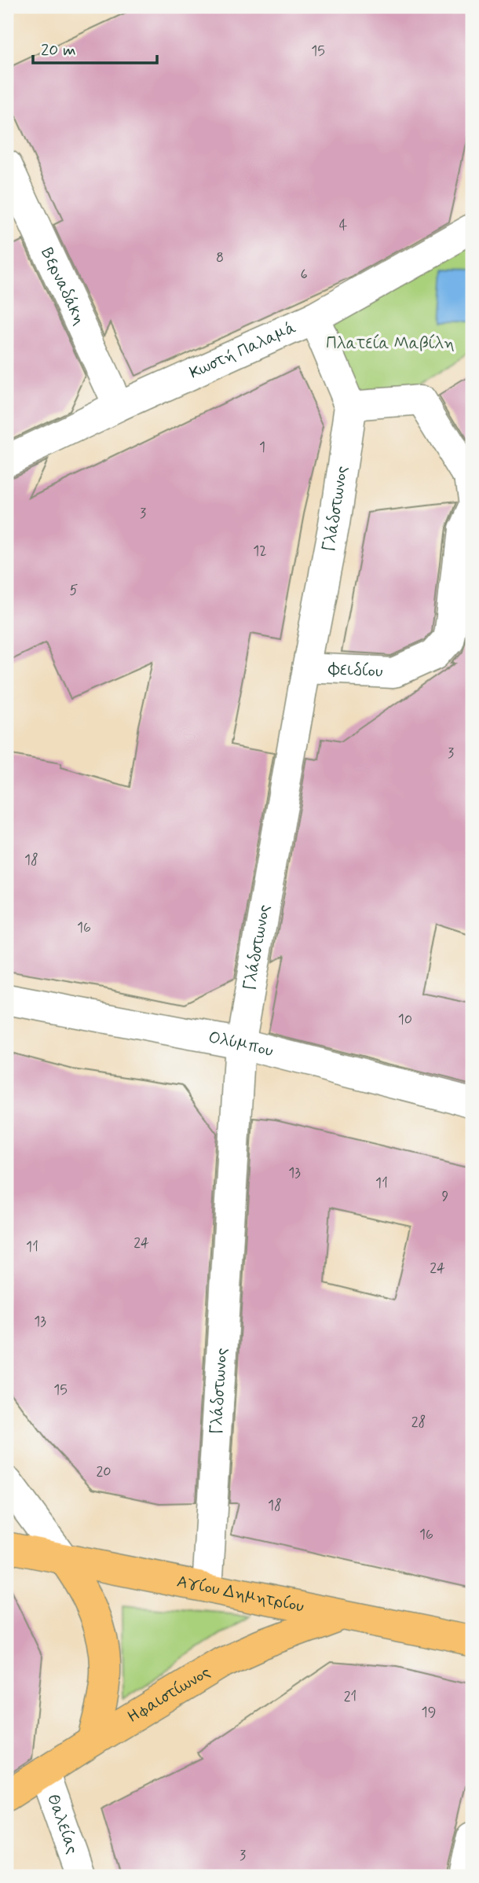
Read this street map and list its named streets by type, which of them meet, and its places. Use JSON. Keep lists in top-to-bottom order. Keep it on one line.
{"streets":{"main road":["Αγίου Δημητρίου","Ηφαιστίωνος"],"street":["Βερναδάκη","Κωστή Παλαμά","Γλάδστωνος","Φειδίου","Ολύμπου","Θαλείας"]},"crossings":[["Βερναδάκη","Κωστή Παλαμά"],["Γλάδστωνος","Φειδίου"],["Γλάδστωνος","Ολύμπου"],["Γλάδστωνος","Αγίου Δημητρίου"],["Αγίου Δημητρίου","Ηφαιστίωνος"],["Ηφαιστίωνος","Θαλείας"]],"parks":["Πλατεία Μαβίλη"],"house_numbers":["15","4","8","6","1","3","12","5","3","18","16","10","13","11","9","24","11","24","13","15","28","20","18","16","21","19","3"],"scale_bar":"20 m"}
